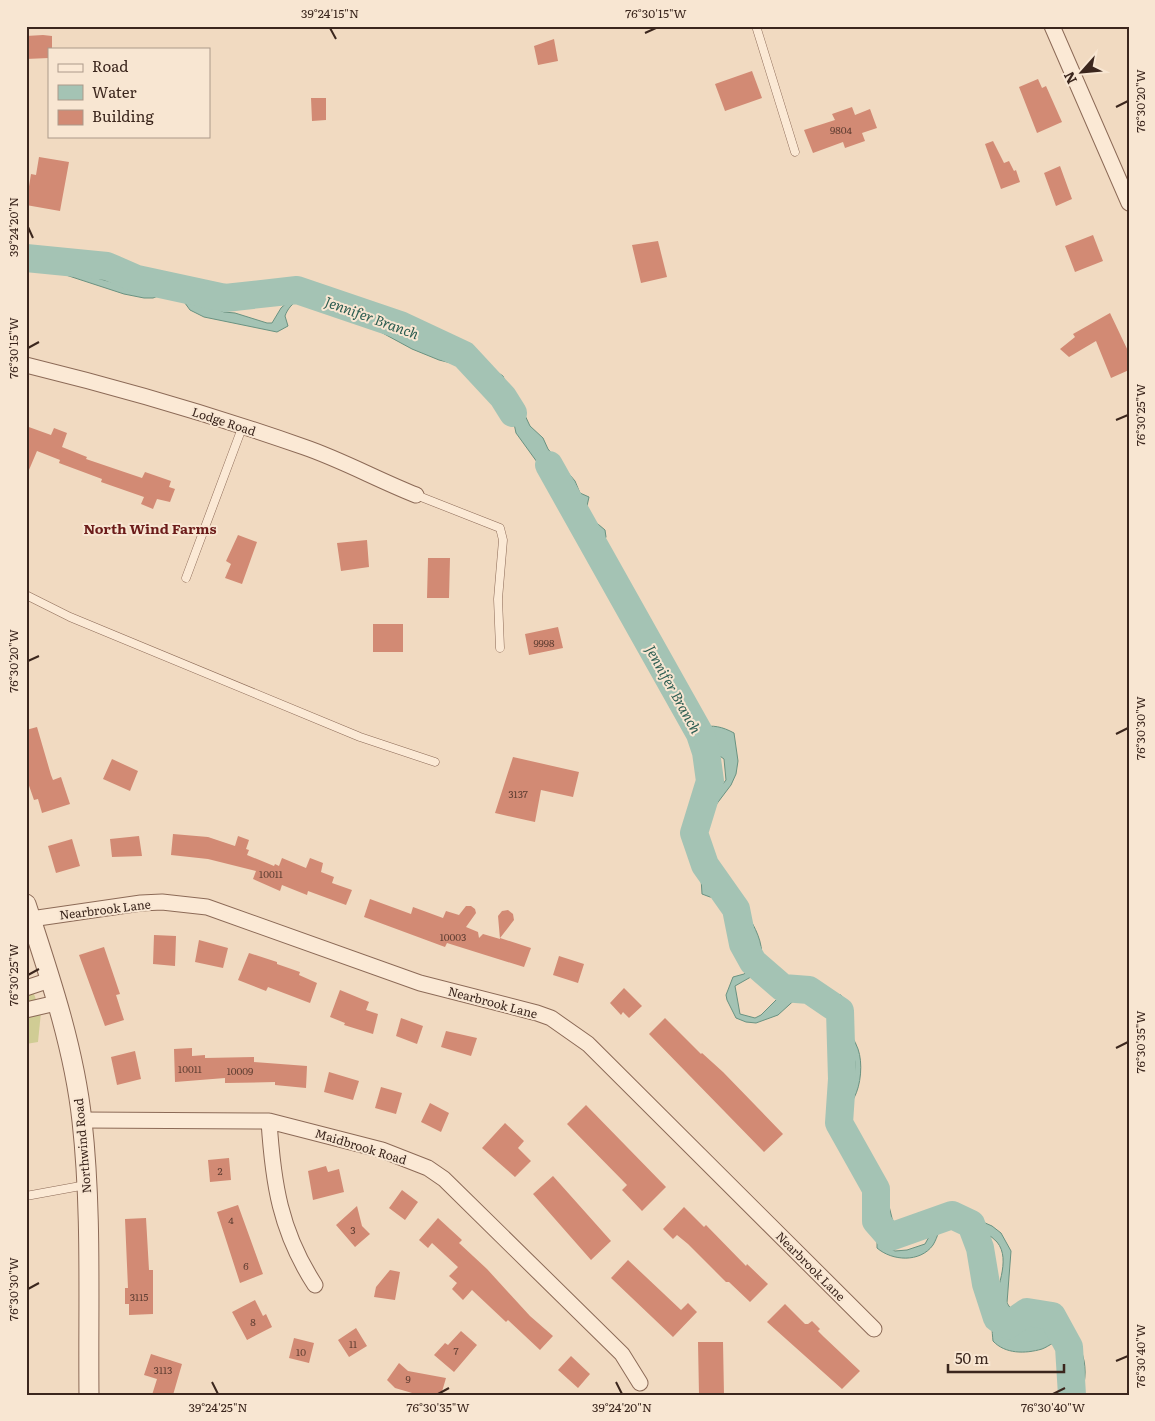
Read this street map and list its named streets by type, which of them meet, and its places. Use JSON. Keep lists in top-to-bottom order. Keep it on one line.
{"streets":{"street":["Lodge Road","Nearbrook Lane","Northwind Road","Maidbrook Road"]},"crossings":[["Nearbrook Lane","Northwind Road"],["Northwind Road","Maidbrook Road"]],"districts":["North Wind Farms"],"water":["Jennifer Branch"],"house_numbers":["9804","9998","3137","10011","10003","10011","10009","2","4","3","6","3115","8","11","7","10","3113","9"],"legend":["Road","Water","Building"],"scale_bar":"50 m","north":"bottom left","coordinates":["39°24'15\"N","76°30'15\"W","76°30'20\"W","39°24'20\"N","76°30'25\"W","76°30'30\"W","76°30'35\"W","76°30'40\"W","39°24'25\"N"]}
